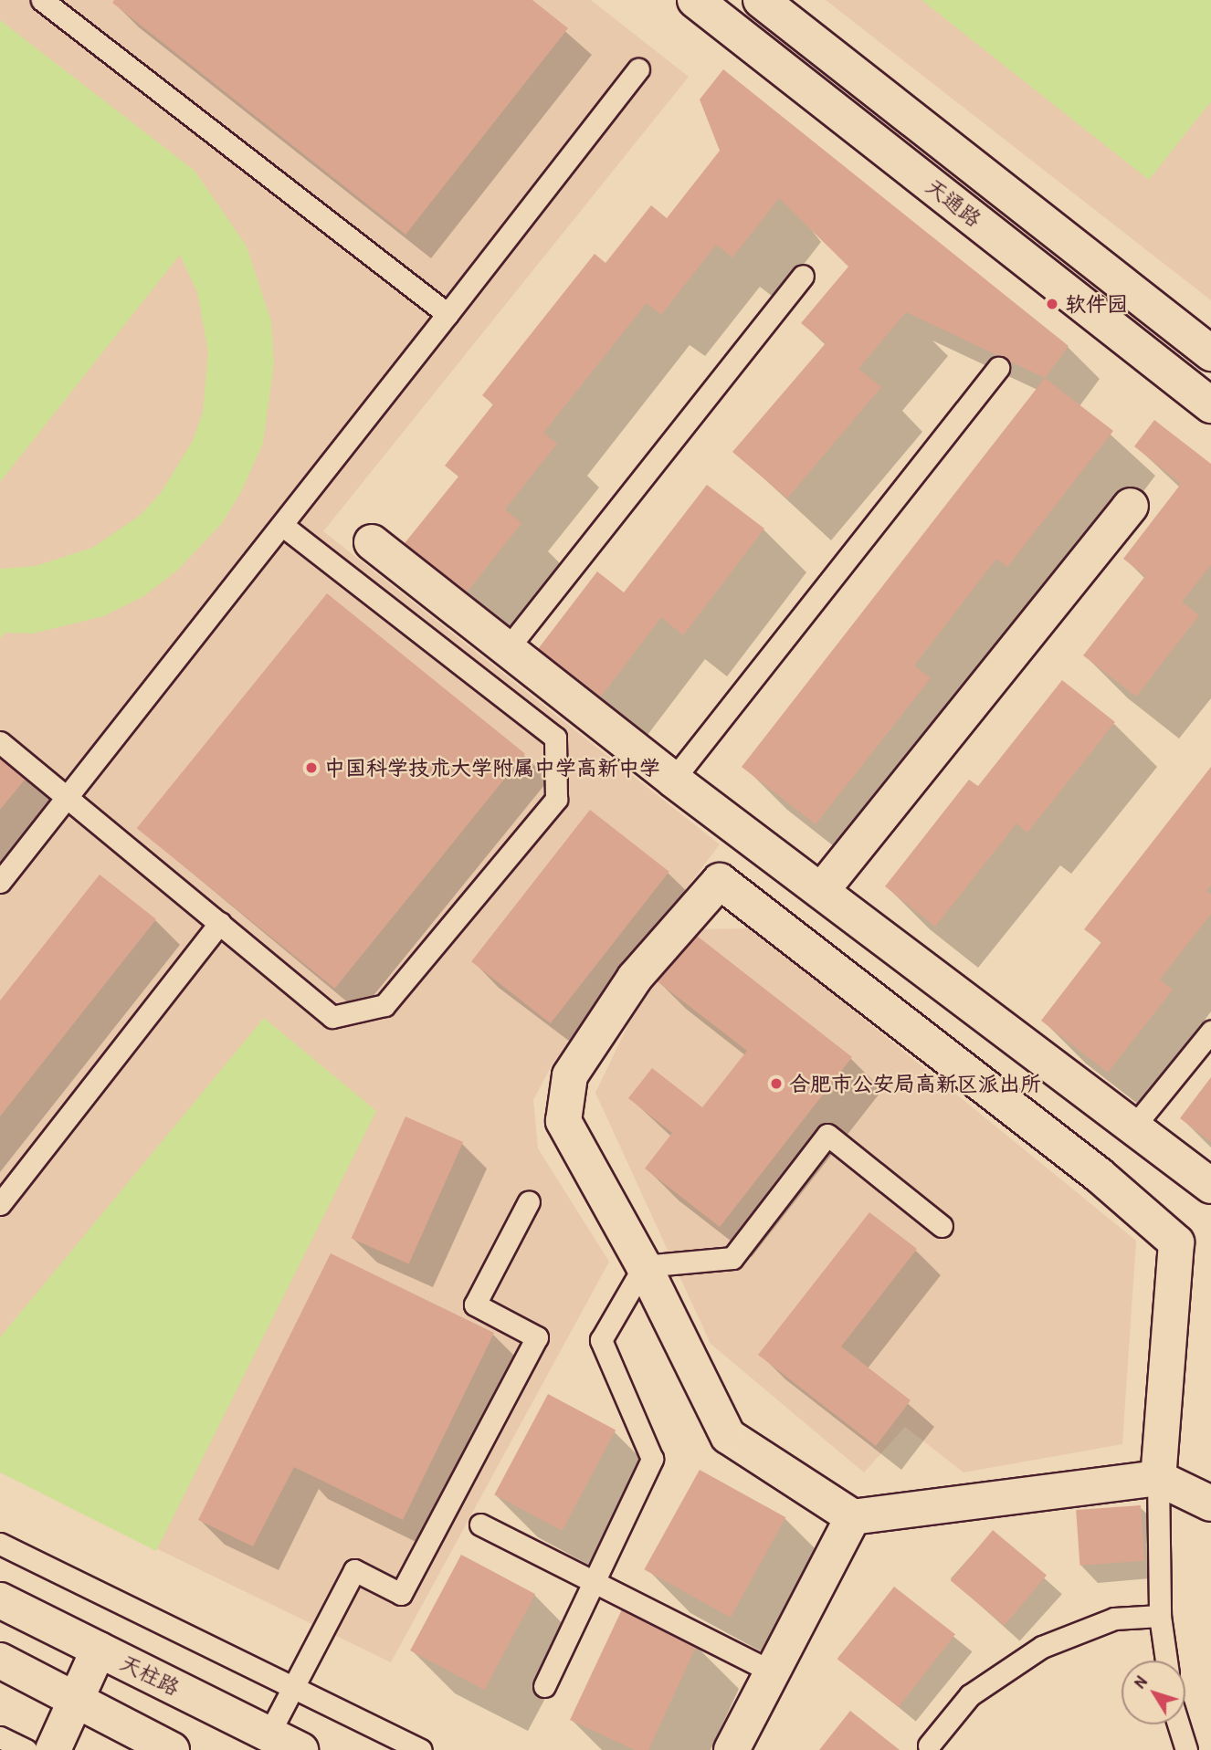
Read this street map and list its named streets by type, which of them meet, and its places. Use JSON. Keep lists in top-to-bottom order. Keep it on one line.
{"streets":{"street":["天通路","天柱路"]},"places":["软件园","中国科学技术大学附属中学高新中学","合肥市公安局高新区派出所"],"north":"top left"}
